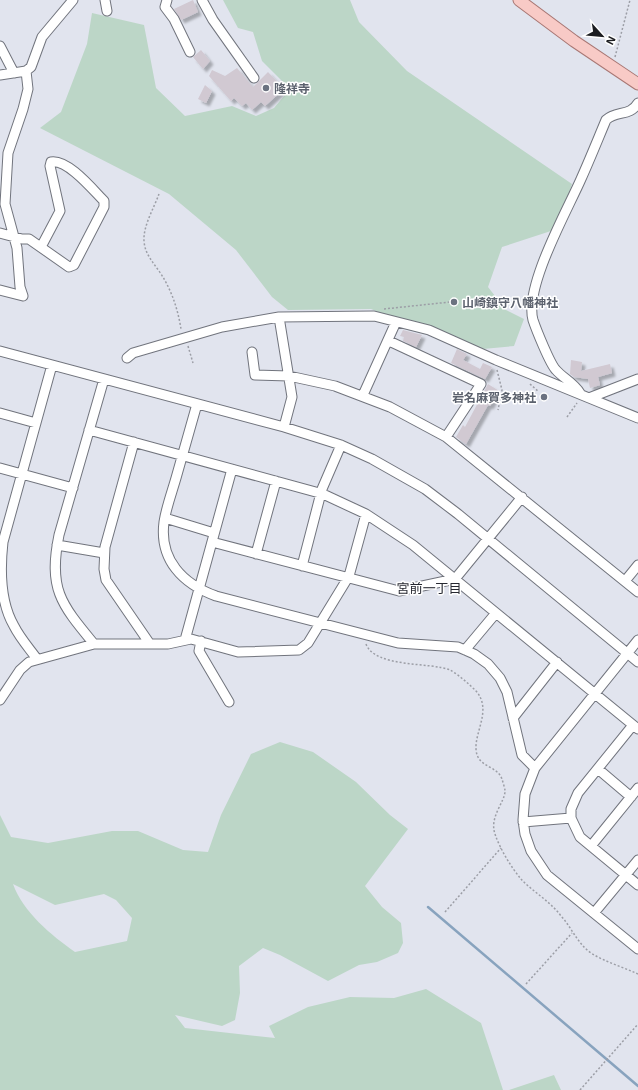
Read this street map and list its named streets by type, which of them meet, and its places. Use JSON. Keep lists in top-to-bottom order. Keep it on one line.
{"districts":["宮前一丁目"],"places":["隆祥寺","山崎鎮守八幡神社","岩名麻賀多神社"],"north":"bottom right"}
